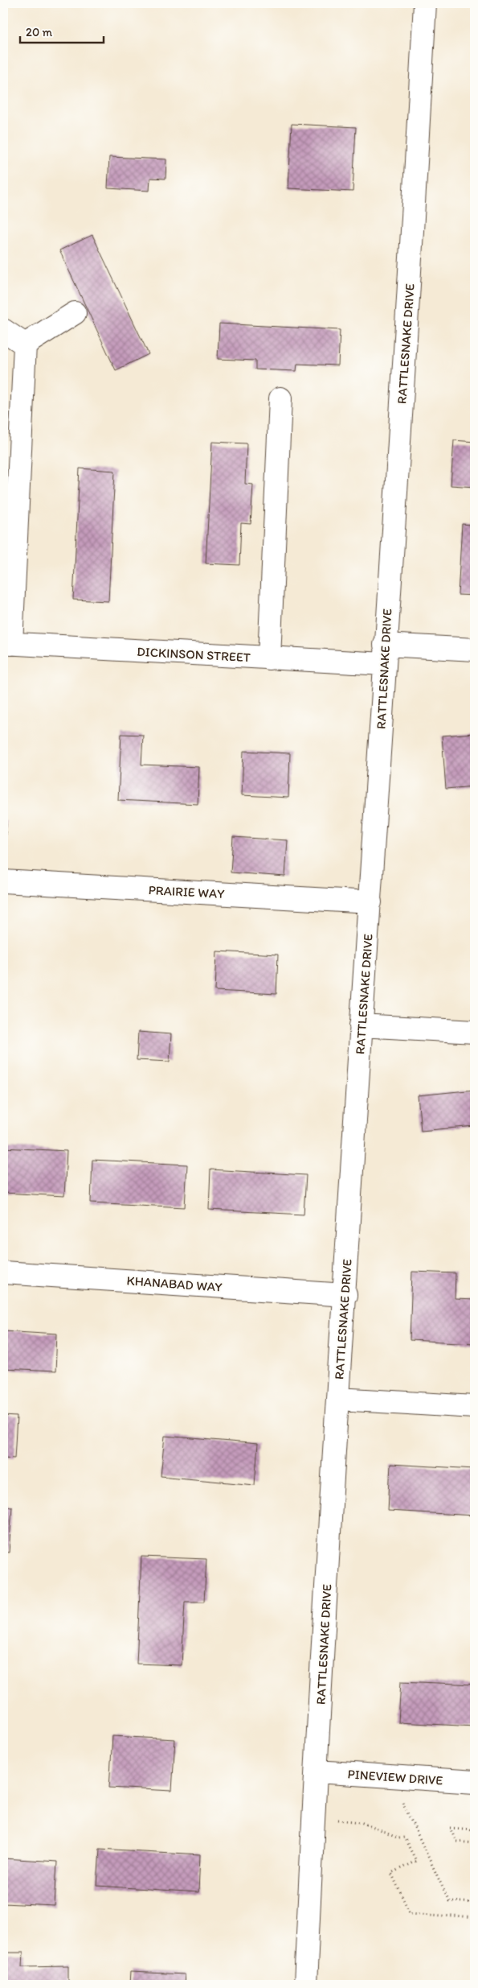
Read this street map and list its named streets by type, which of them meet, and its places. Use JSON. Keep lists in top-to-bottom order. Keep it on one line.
{"streets":{"street":["RATTLESNAKE DRIVE","DICKINSON STREET","PRAIRIE WAY","KHANABAD WAY","PINEVIEW DRIVE"]},"crossings":[["RATTLESNAKE DRIVE","DICKINSON STREET"],["RATTLESNAKE DRIVE","PRAIRIE WAY"],["RATTLESNAKE DRIVE","KHANABAD WAY"],["RATTLESNAKE DRIVE","PINEVIEW DRIVE"]],"scale_bar":"20 m"}
